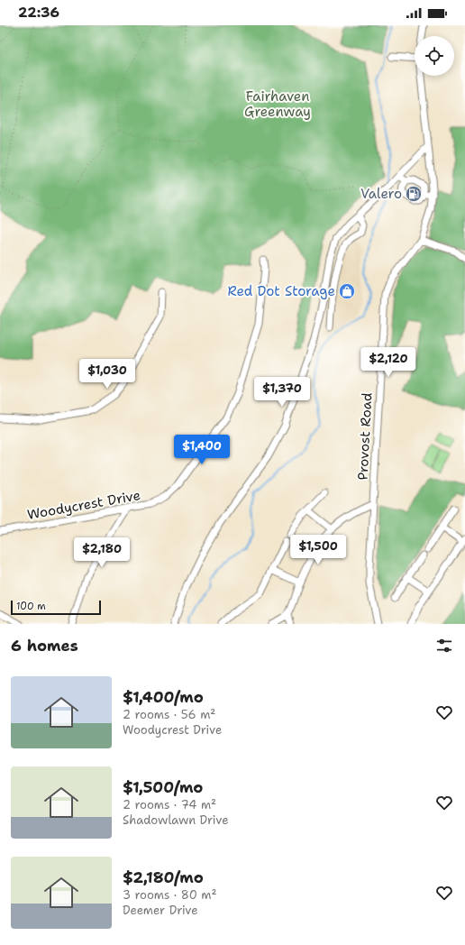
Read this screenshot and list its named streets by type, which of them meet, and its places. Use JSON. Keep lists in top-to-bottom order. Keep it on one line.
{"streets":{"street":["Provost Road","Woodycrest Drive"]},"parks":["Fairhaven Greenway"],"places":{"fuel station":["Valero"],"shop":["Red Dot Storage"]},"scale_bar":"100 m","page":{"status":"22:36","price":["$2,120","$1,030","$1,370","$1,400","$1,500","$2,180"],"scale":"100 m","heading":"6 homes","list":[{"name":"$1,400/mo","note":"2 rooms · 56 m² · Woodycrest Drive"},{"name":"$1,500/mo","note":"2 rooms · 74 m² · Shadowlawn Drive"},{"name":"$2,180/mo","note":"3 rooms · 80 m² · Deemer Drive"}]}}
